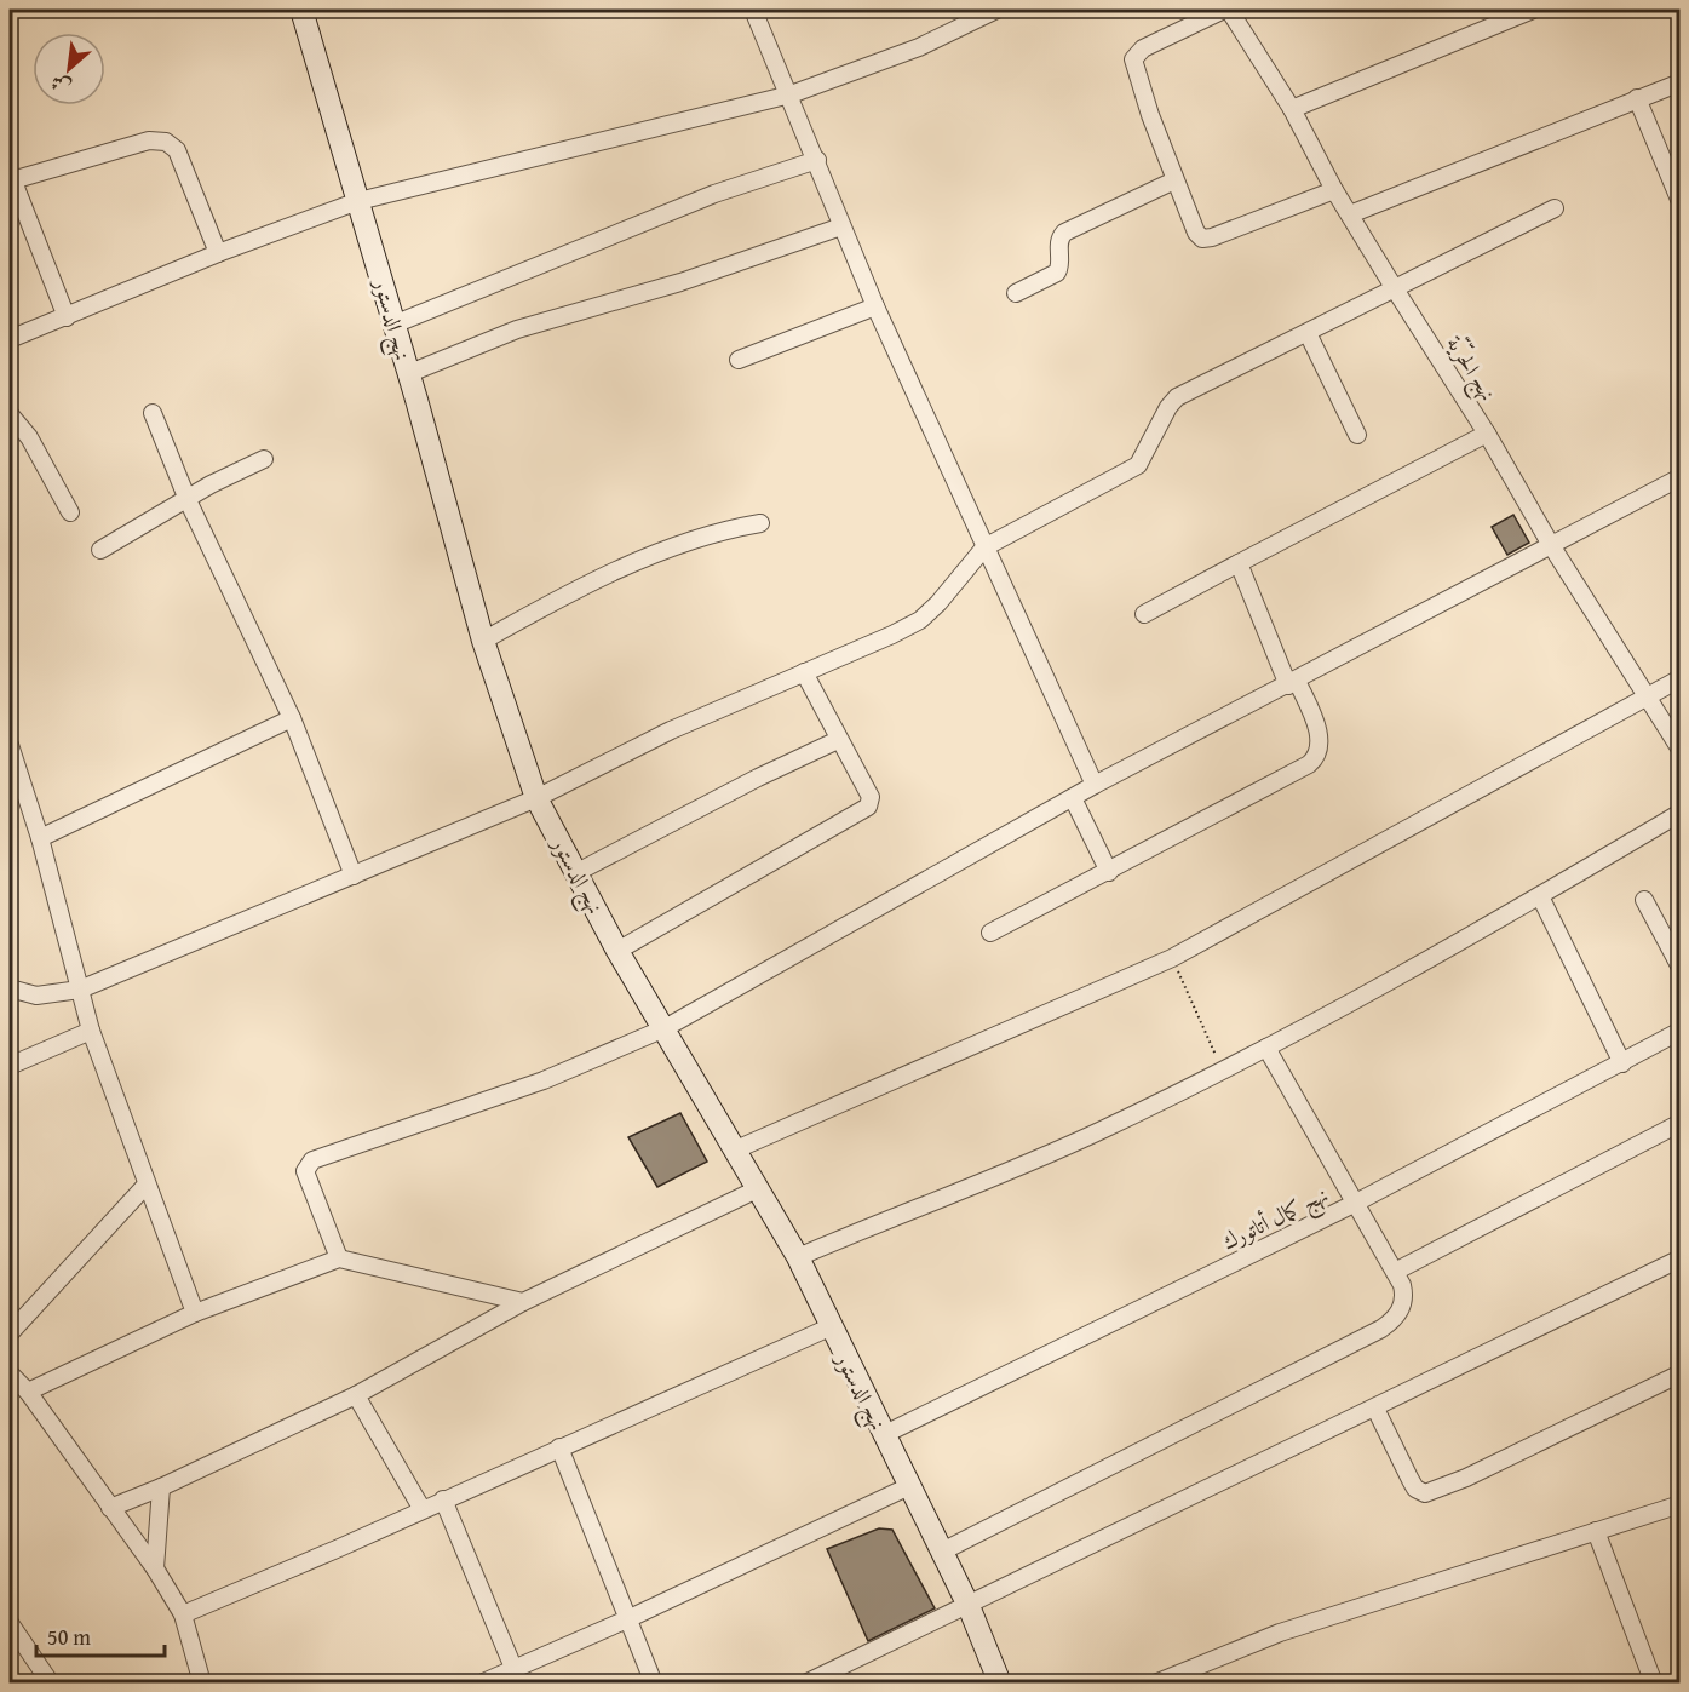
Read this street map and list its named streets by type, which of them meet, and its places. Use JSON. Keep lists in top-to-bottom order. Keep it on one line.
{"streets":{"street":["نهج الدستور","نهج الحرّيّة","نهج كمال أتاتورك"]},"crossings":[["نهج الدستور","نهج كمال أتاتورك"]],"scale_bar":"50 m","north":"bottom left"}
